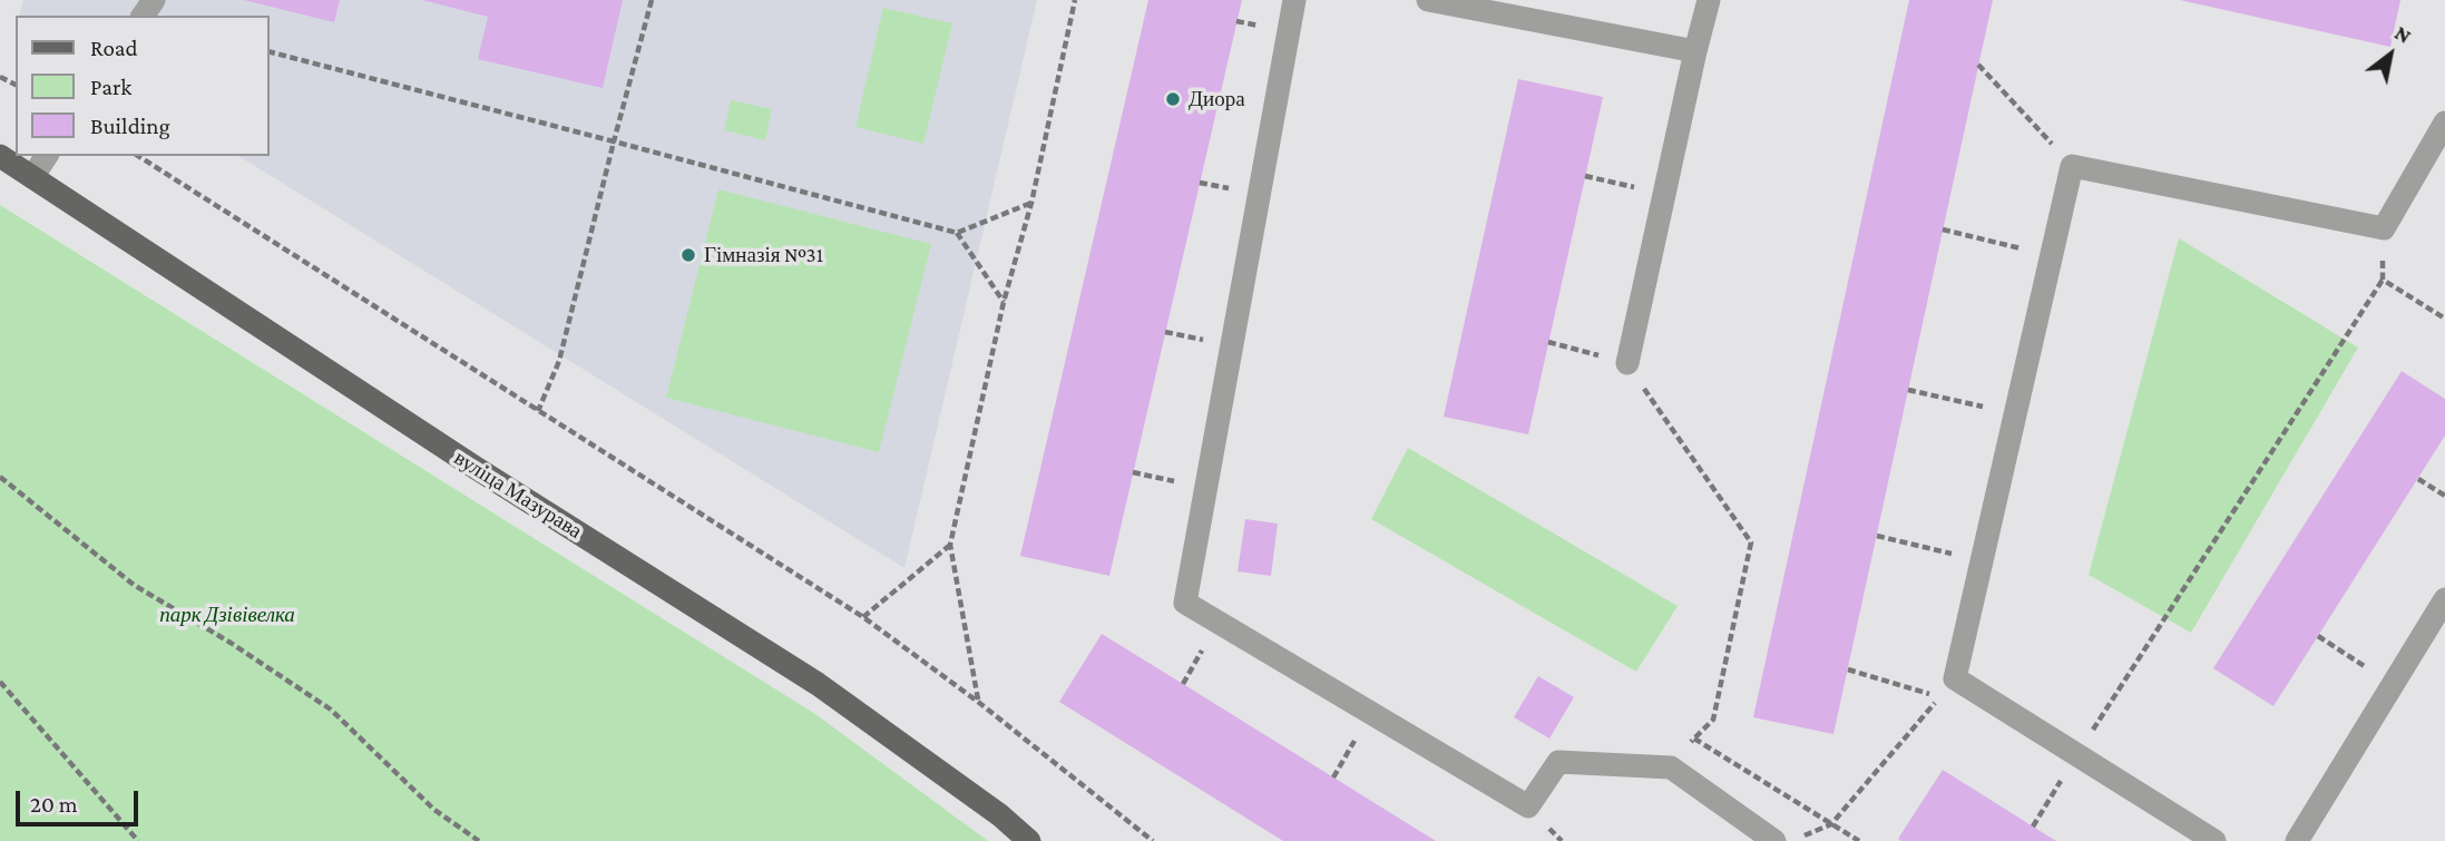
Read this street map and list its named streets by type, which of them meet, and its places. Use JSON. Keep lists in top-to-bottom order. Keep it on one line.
{"streets":{"main road":["вуліца Мазурава"]},"parks":["парк Дзівівелка"],"places":["Диора","Гімназія №31"],"legend":["Road","Park","Building"],"scale_bar":"20 m","north":"top right"}
